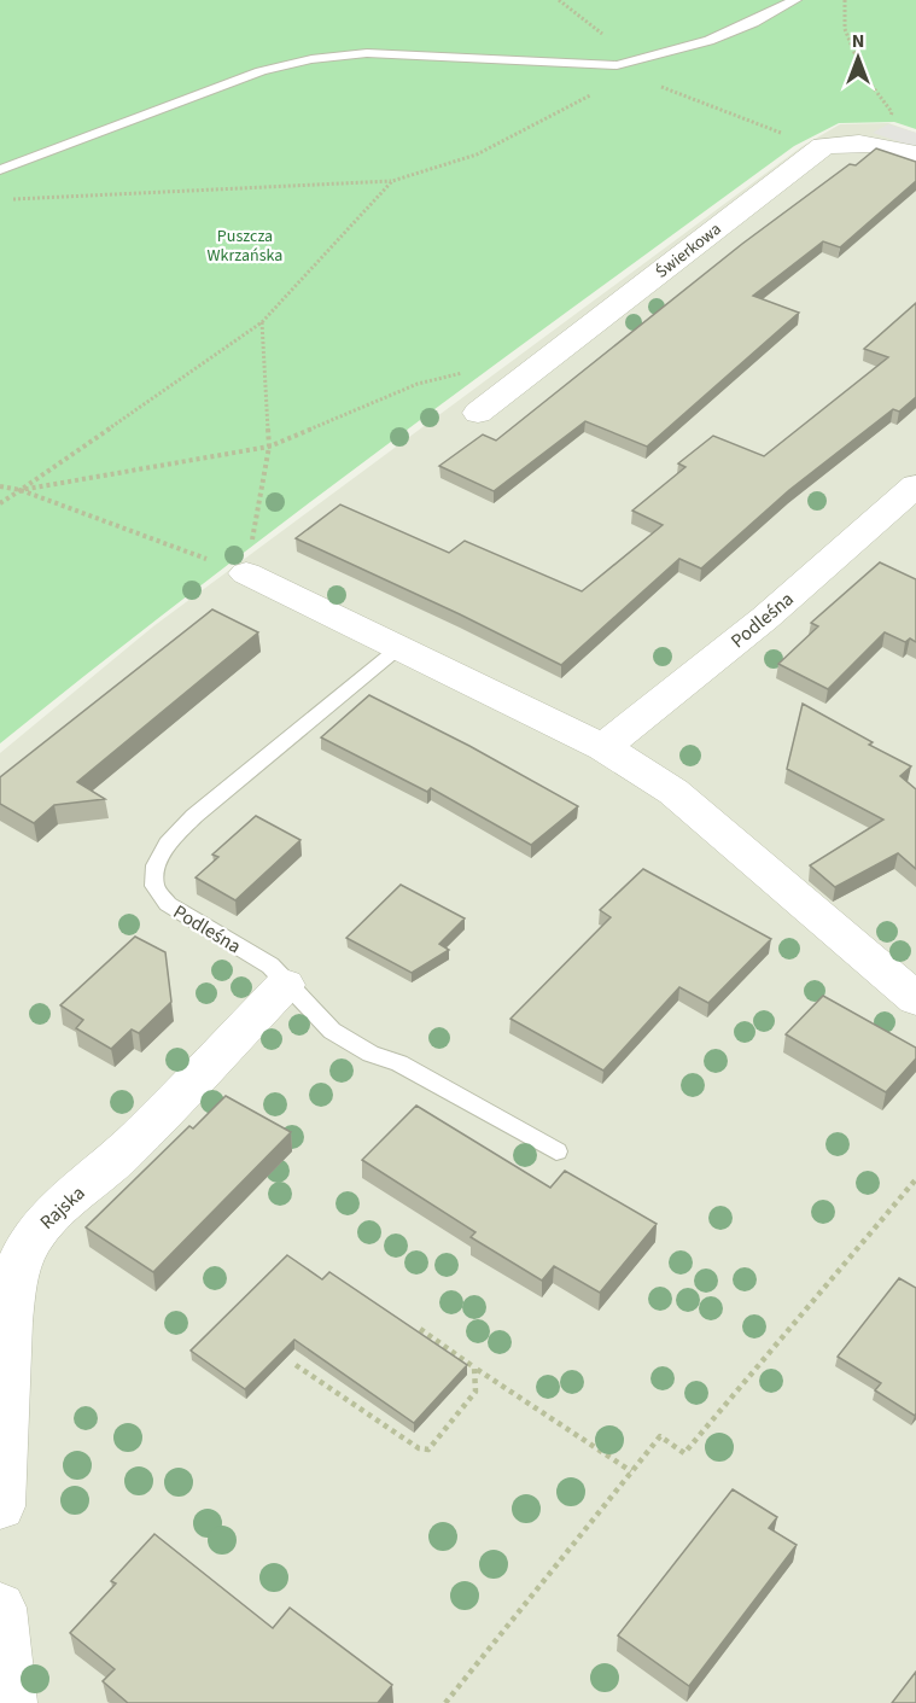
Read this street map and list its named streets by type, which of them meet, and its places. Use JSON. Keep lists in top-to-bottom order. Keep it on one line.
{"streets":{"street":["Świerkowa","Podleśna","Rajska"]},"crossings":[["Podleśna","Rajska"]],"parks":["Puszcza Wkrzańska"],"north":"top"}
